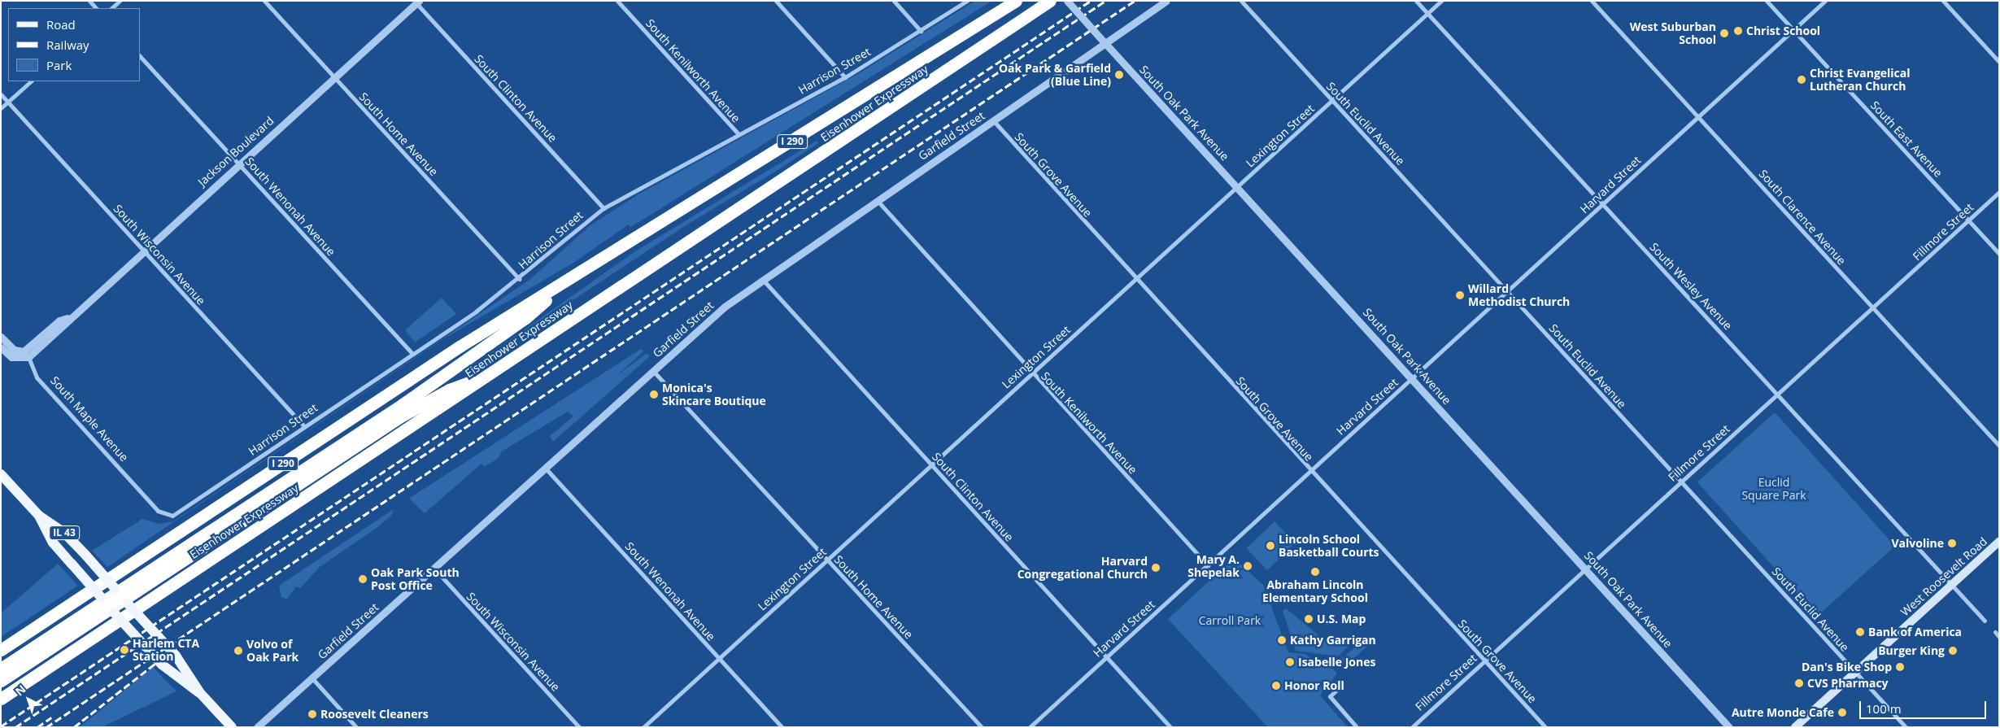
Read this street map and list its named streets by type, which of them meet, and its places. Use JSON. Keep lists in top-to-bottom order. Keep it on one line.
{"streets":{"highway":["Eisenhower Expressway","I 290"],"main road":["IL 43","West Roosevelt Road"],"street":["South Kenilworth Avenue","Harrison Street","South Clinton Avenue","South Oak Park Avenue","South Euclid Avenue","South Home Avenue","Garfield Street","Lexington Street","South East Avenue","Jackson Boulevard","South Grove Avenue","Harvard Street","South Wenonah Avenue","South Clarence Avenue","Fillmore Street","South Wisconsin Avenue","South Wesley Avenue","South Maple Avenue"]},"crossings":[["South Kenilworth Avenue","Harrison Street"],["South Kenilworth Avenue","Garfield Street"],["South Kenilworth Avenue","Lexington Street"],["South Kenilworth Avenue","Harvard Street"],["Harrison Street","South Clinton Avenue"],["Harrison Street","South Home Avenue"],["Harrison Street","South Wenonah Avenue"],["Harrison Street","South Wisconsin Avenue"],["Harrison Street","South Maple Avenue"],["South Clinton Avenue","Garfield Street"],["South Clinton Avenue","Lexington Street"],["South Clinton Avenue","Jackson Boulevard"],["South Clinton Avenue","Harvard Street"],["South Oak Park Avenue","Garfield Street"],["South Oak Park Avenue","Lexington Street"],["South Oak Park Avenue","Harvard Street"],["South Oak Park Avenue","Fillmore Street"],["South Euclid Avenue","Lexington Street"],["South Euclid Avenue","Harvard Street"],["South Euclid Avenue","Fillmore Street"],["South Euclid Avenue","West Roosevelt Road"],["South Home Avenue","Garfield Street"],["South Home Avenue","Lexington Street"],["South Home Avenue","Jackson Boulevard"],["Garfield Street","South Grove Avenue"],["Garfield Street","South Wenonah Avenue"],["Garfield Street","South Wisconsin Avenue"],["Lexington Street","South Grove Avenue"],["Lexington Street","South Wenonah Avenue"],["Lexington Street","South Wesley Avenue"],["South East Avenue","Harvard Street"],["South East Avenue","Fillmore Street"],["Jackson Boulevard","South Wenonah Avenue"],["Jackson Boulevard","South Wisconsin Avenue"],["Jackson Boulevard","South Maple Avenue"],["South Grove Avenue","Harvard Street"],["South Grove Avenue","Fillmore Street"],["Harvard Street","South Clarence Avenue"],["Harvard Street","South Wesley Avenue"],["South Clarence Avenue","Fillmore Street"],["Fillmore Street","South Wesley Avenue"],["South Wesley Avenue","West Roosevelt Road"]],"parks":["Euclid Square Park","Carroll Park"],"places":["Christ School","West Suburban School","Oak Park & Garfield (Blue Line)","Christ Evangelical Lutheran Church","Willard Methodist Church","Monica's Skincare Boutique","Valvoline","Lincoln School Basketball Courts","Mary A. Shepelak","Harvard Congregational Church","Abraham Lincoln Elementary School","Oak Park South Post Office","U.S. Map","Bank of America","Kathy Garrigan","Harlem CTA Station","Volvo of Oak Park","Burger King","Isabelle Jones","Dan's Bike Shop","CVS Pharmacy","Honor Roll","Autre Monde Cafe","Roosevelt Cleaners"],"legend":["Road","Railway","Park"],"scale_bar":"100 m","north":"top left"}
